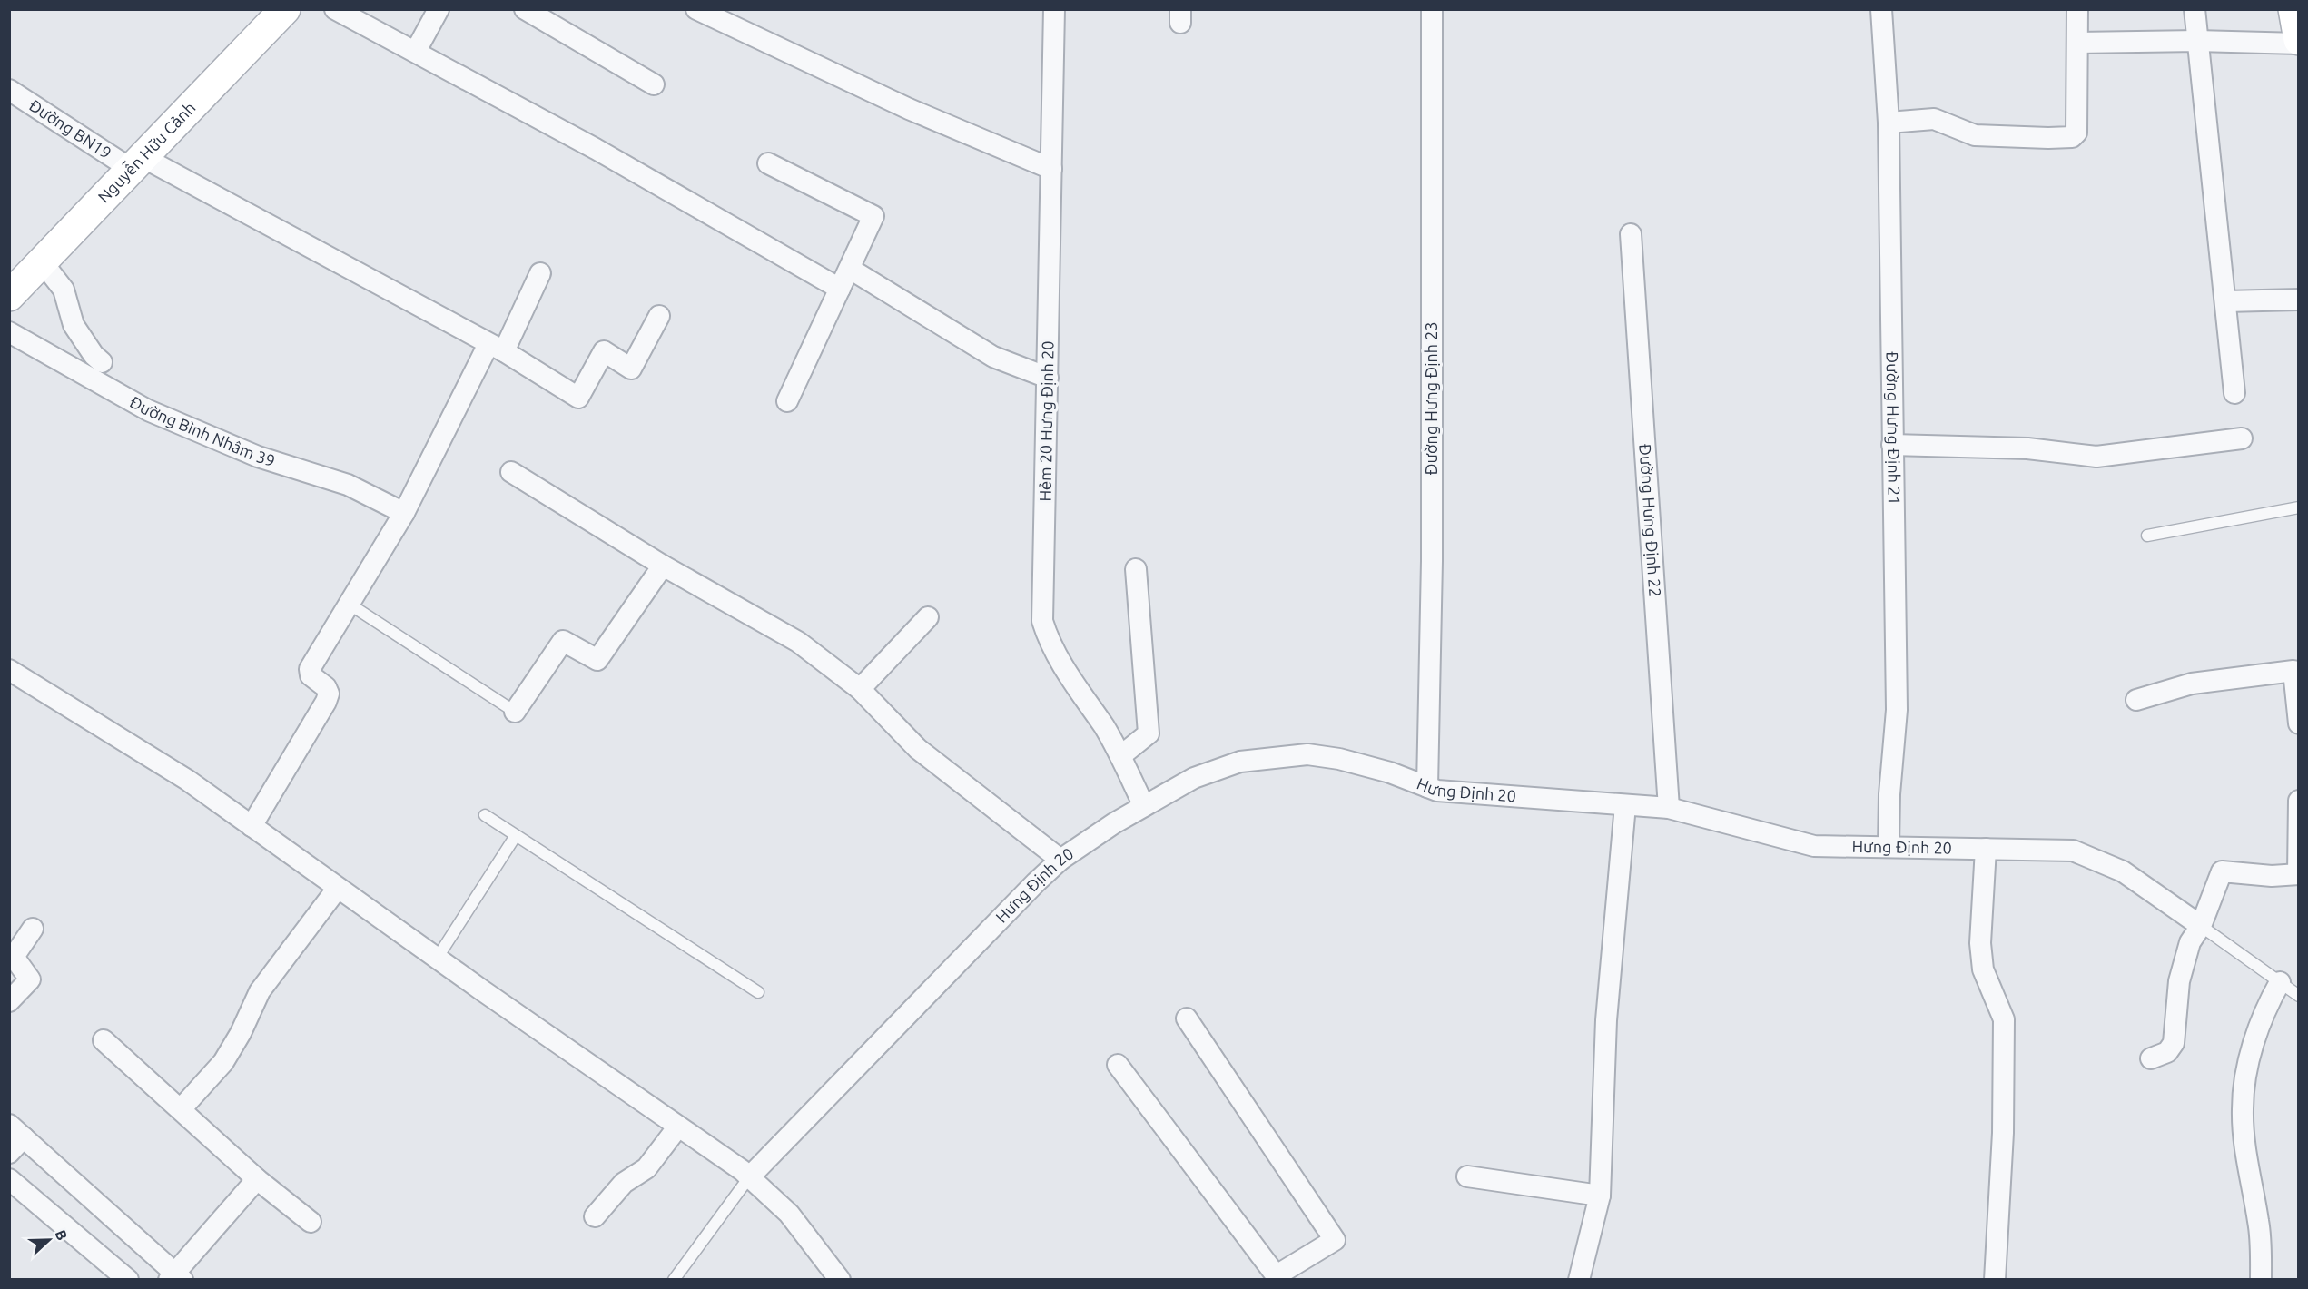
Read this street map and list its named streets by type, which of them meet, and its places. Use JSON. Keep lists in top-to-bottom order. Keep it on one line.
{"streets":{"street":["Đường BN19","Nguyễn Hữu Cảnh","Đường Hưng Định 23","Hẻm 20 Hưng Định 20","Đường Hưng Định 21","Đường Bình Nhâm 39","Đường Hưng Định 22","Hưng Định 20"]},"crossings":[["Đường BN19","Nguyễn Hữu Cảnh"],["Đường Hưng Định 23","Hưng Định 20"],["Hẻm 20 Hưng Định 20","Hưng Định 20"],["Đường Hưng Định 21","Hưng Định 20"],["Đường Hưng Định 22","Hưng Định 20"]],"north":"right"}
